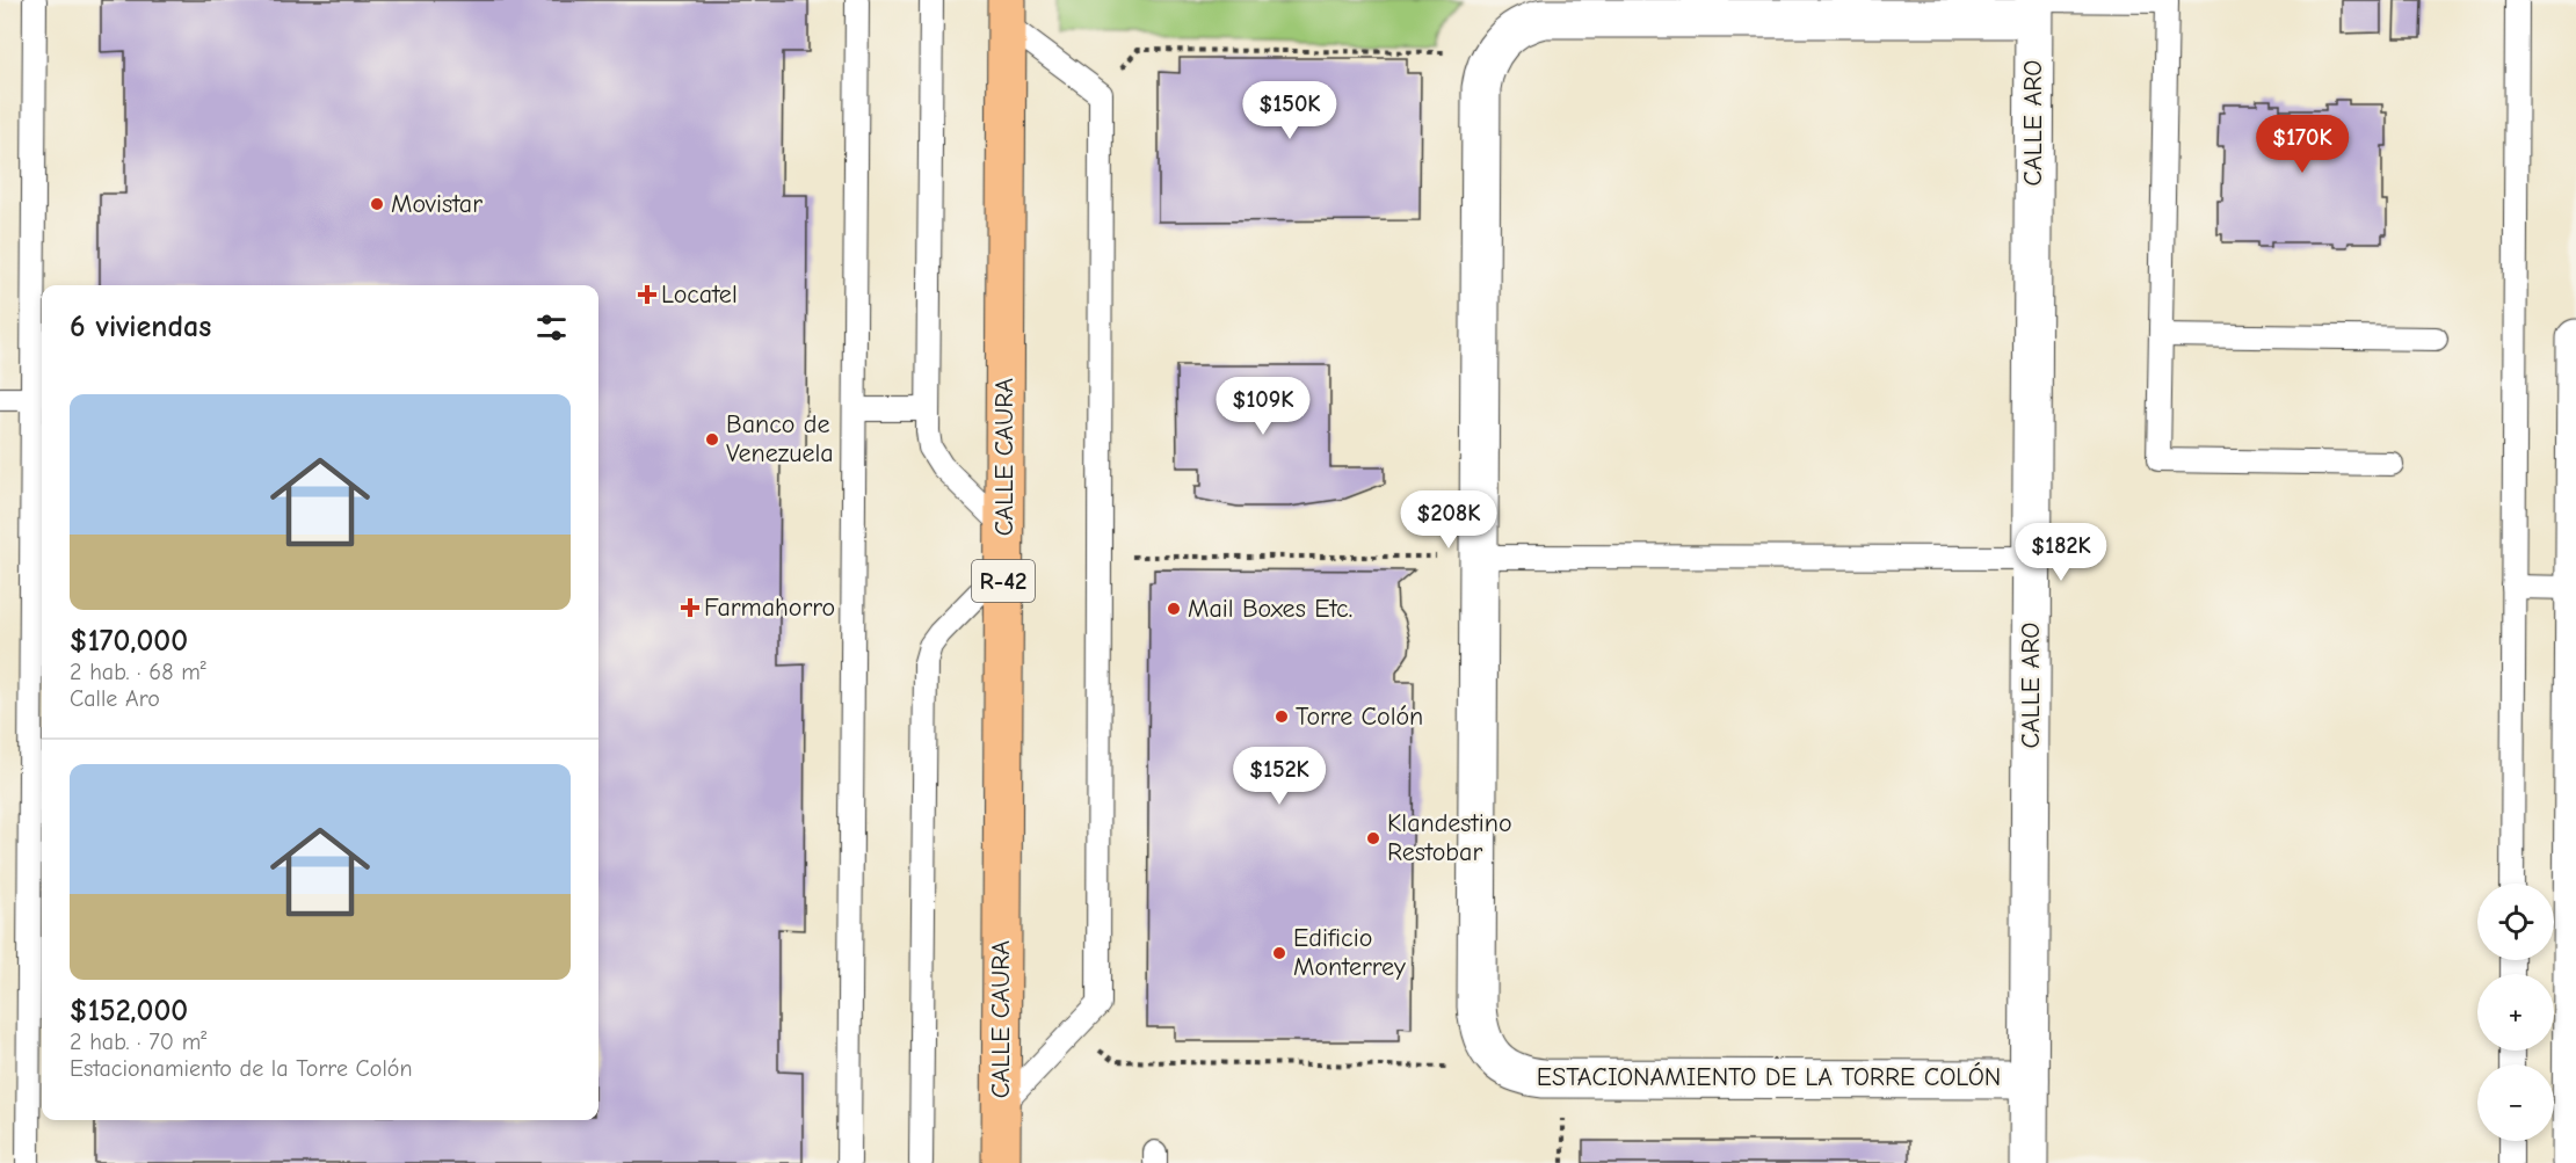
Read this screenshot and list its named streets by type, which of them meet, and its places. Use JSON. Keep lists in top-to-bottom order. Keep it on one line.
{"streets":{"main road":["CALLE CAURA","R-42"],"street":["CALLE ARO","ESTACIONAMIENTO DE LA TORRE COLÓN"]},"crossings":[["CALLE ARO","ESTACIONAMIENTO DE LA TORRE COLÓN"]],"places":{"other":["Movistar","Banco de Venezuela","Mail Boxes Etc.","Torre Colón","Klandestino Restobar","Edificio Monterrey"],"health":["Locatel","Farmahorro"]},"page":{"price":["$150K","$170K","$109K","$208K","$182K","$152K"],"heading":"6 viviendas","list":[{"name":"$170,000","note":"2 hab. · 68 m² · Calle Aro"},{"name":"$152,000","note":"2 hab. · 70 m² · Estacionamiento de la Torre Colón"}],"map_buttons":["+","−"]}}
